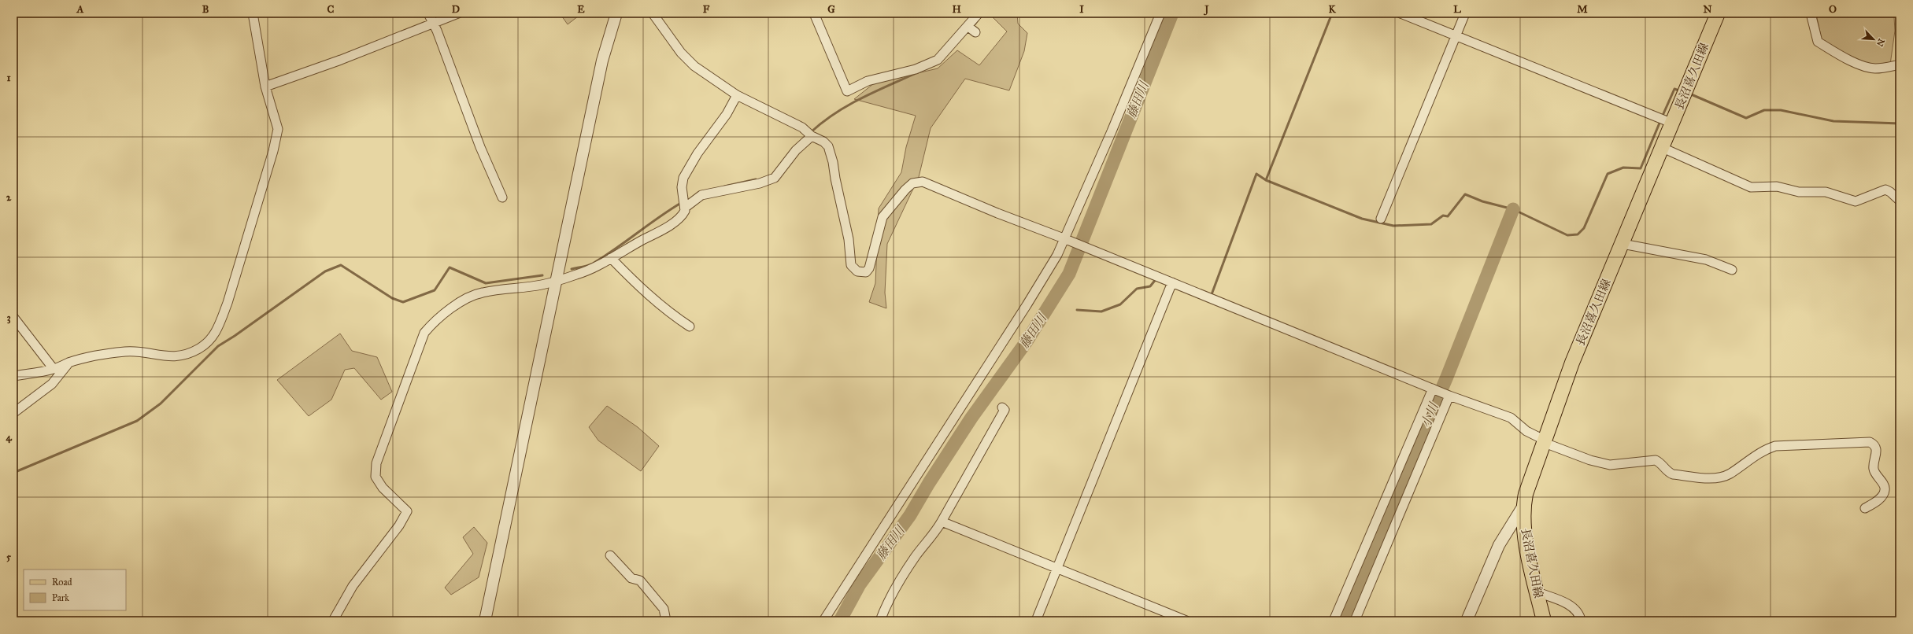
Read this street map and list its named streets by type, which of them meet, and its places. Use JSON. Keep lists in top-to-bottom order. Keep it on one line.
{"streets":{"main road":["長沼喜久田線"]},"water":["藤田川","小川"],"legend":["Road","Park"],"north":"bottom right","grid":{"columns":["A","B","C","D","E","F","G","H","I","J","K","L","M","N","O"],"rows":["1","2","3","4","5"]}}
